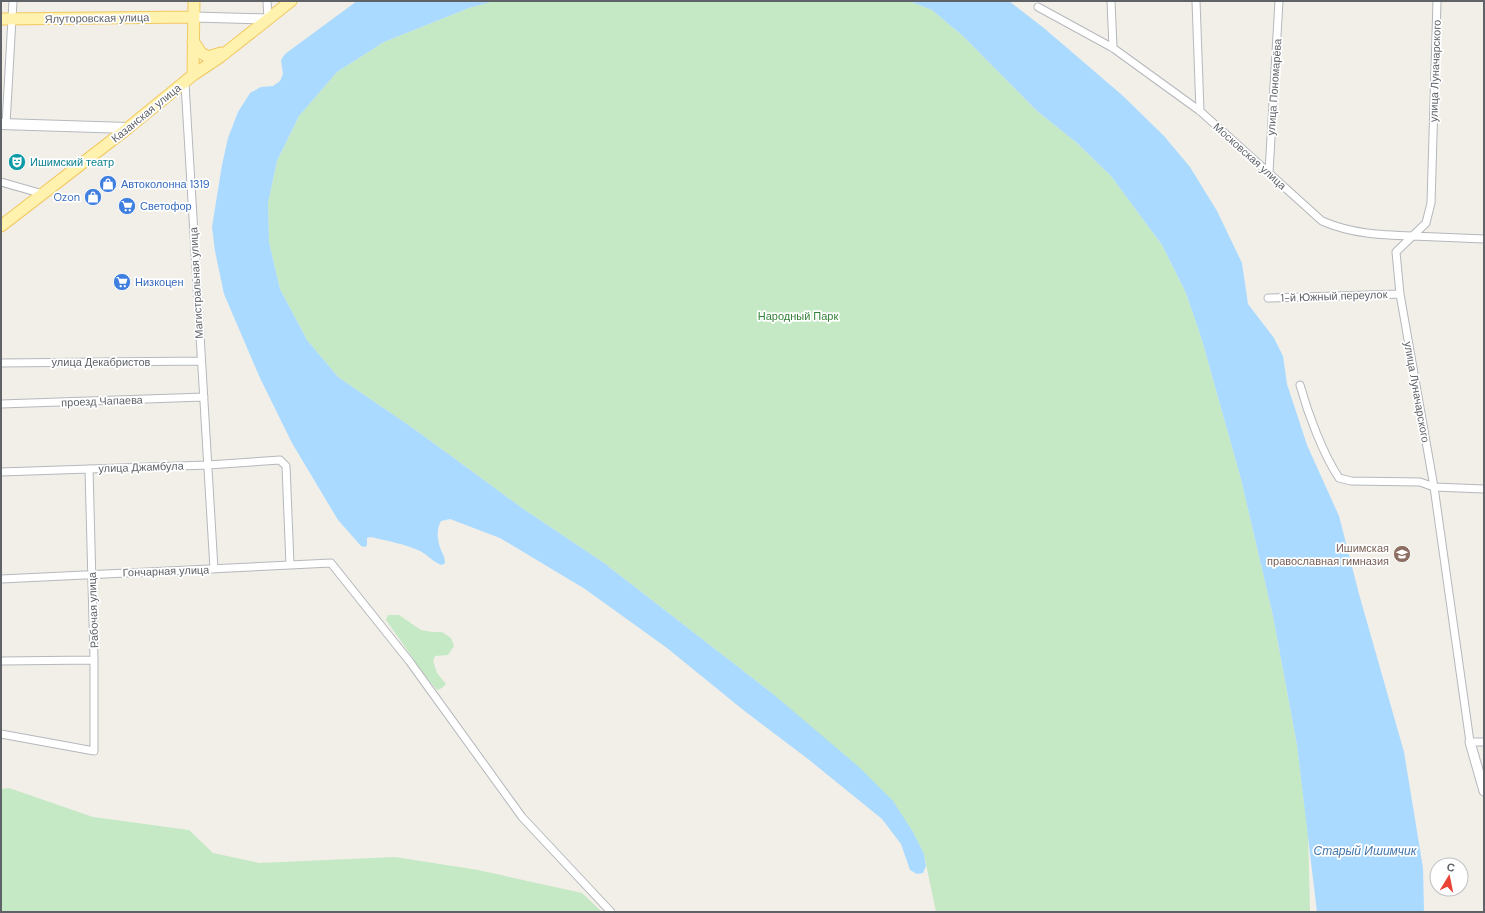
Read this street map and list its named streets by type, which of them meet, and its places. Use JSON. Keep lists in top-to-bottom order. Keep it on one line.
{"streets":{"main road":["Ялуторовская улица","Казанская улица","Магистральная улица"],"street":["улица Луначарского","улица Пономарёва","Московская улица","1-й Южный переулок","улица Декабристов","проезд Чапаева","улица Джамбула","Гончарная улица","Рабочая улица"]},"crossings":[["Ялуторовская улица","Магистральная улица"],["улица Луначарского","Московская улица"],["улица Луначарского","1-й Южный переулок"],["улица Пономарёва","Московская улица"],["Казанская улица","Магистральная улица"],["Магистральная улица","улица Декабристов"],["Магистральная улица","проезд Чапаева"],["Магистральная улица","улица Джамбула"],["Магистральная улица","Гончарная улица"],["улица Джамбула","Гончарная улица"],["улица Джамбула","Рабочая улица"],["Гончарная улица","Рабочая улица"]],"water":["Старый Ишимчик"],"parks":["Народный Парк"],"places":{"theatre":["Ишимский театр"],"shop":["Автоколонна 1319","Ozon"],"supermarket":["Светофор","Низкоцен"],"school or university":["Ишимская православная гимназия"]},"north":"top"}
